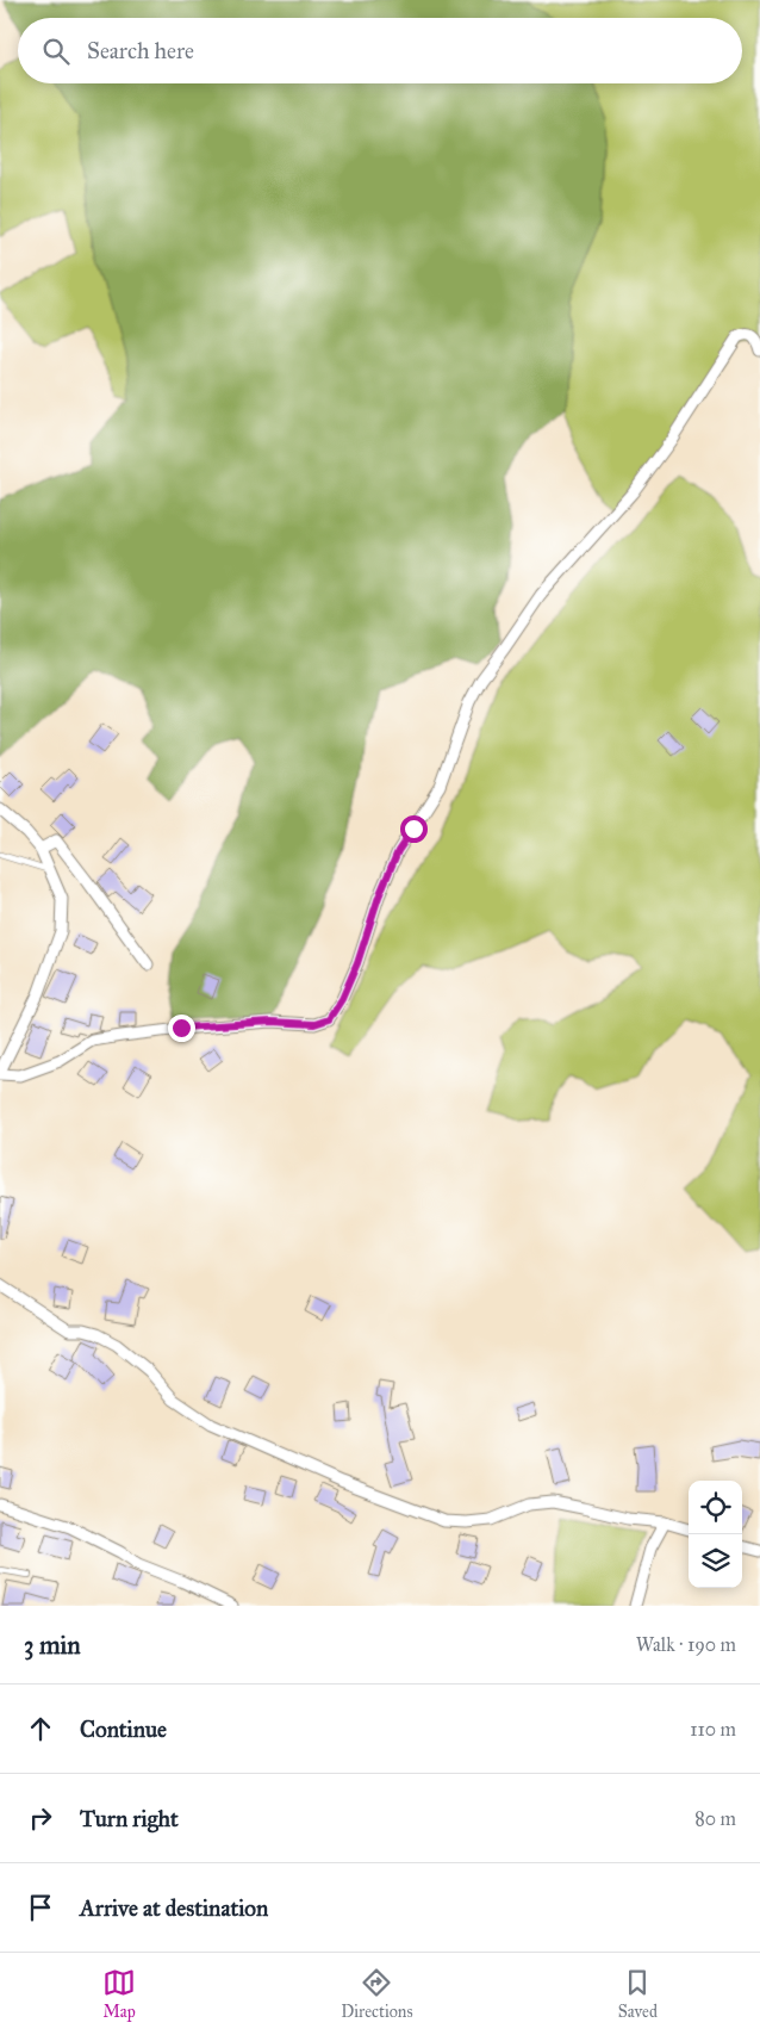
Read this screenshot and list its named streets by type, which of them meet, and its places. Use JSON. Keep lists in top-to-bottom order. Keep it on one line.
{"page":{"search":"Search here","heading":["3 min","Walk · 190 m"],"list":[["Continue","110 m"],["Turn right","80 m"],"Arrive at destination"],"nav":["Map","Directions","Saved"]}}
